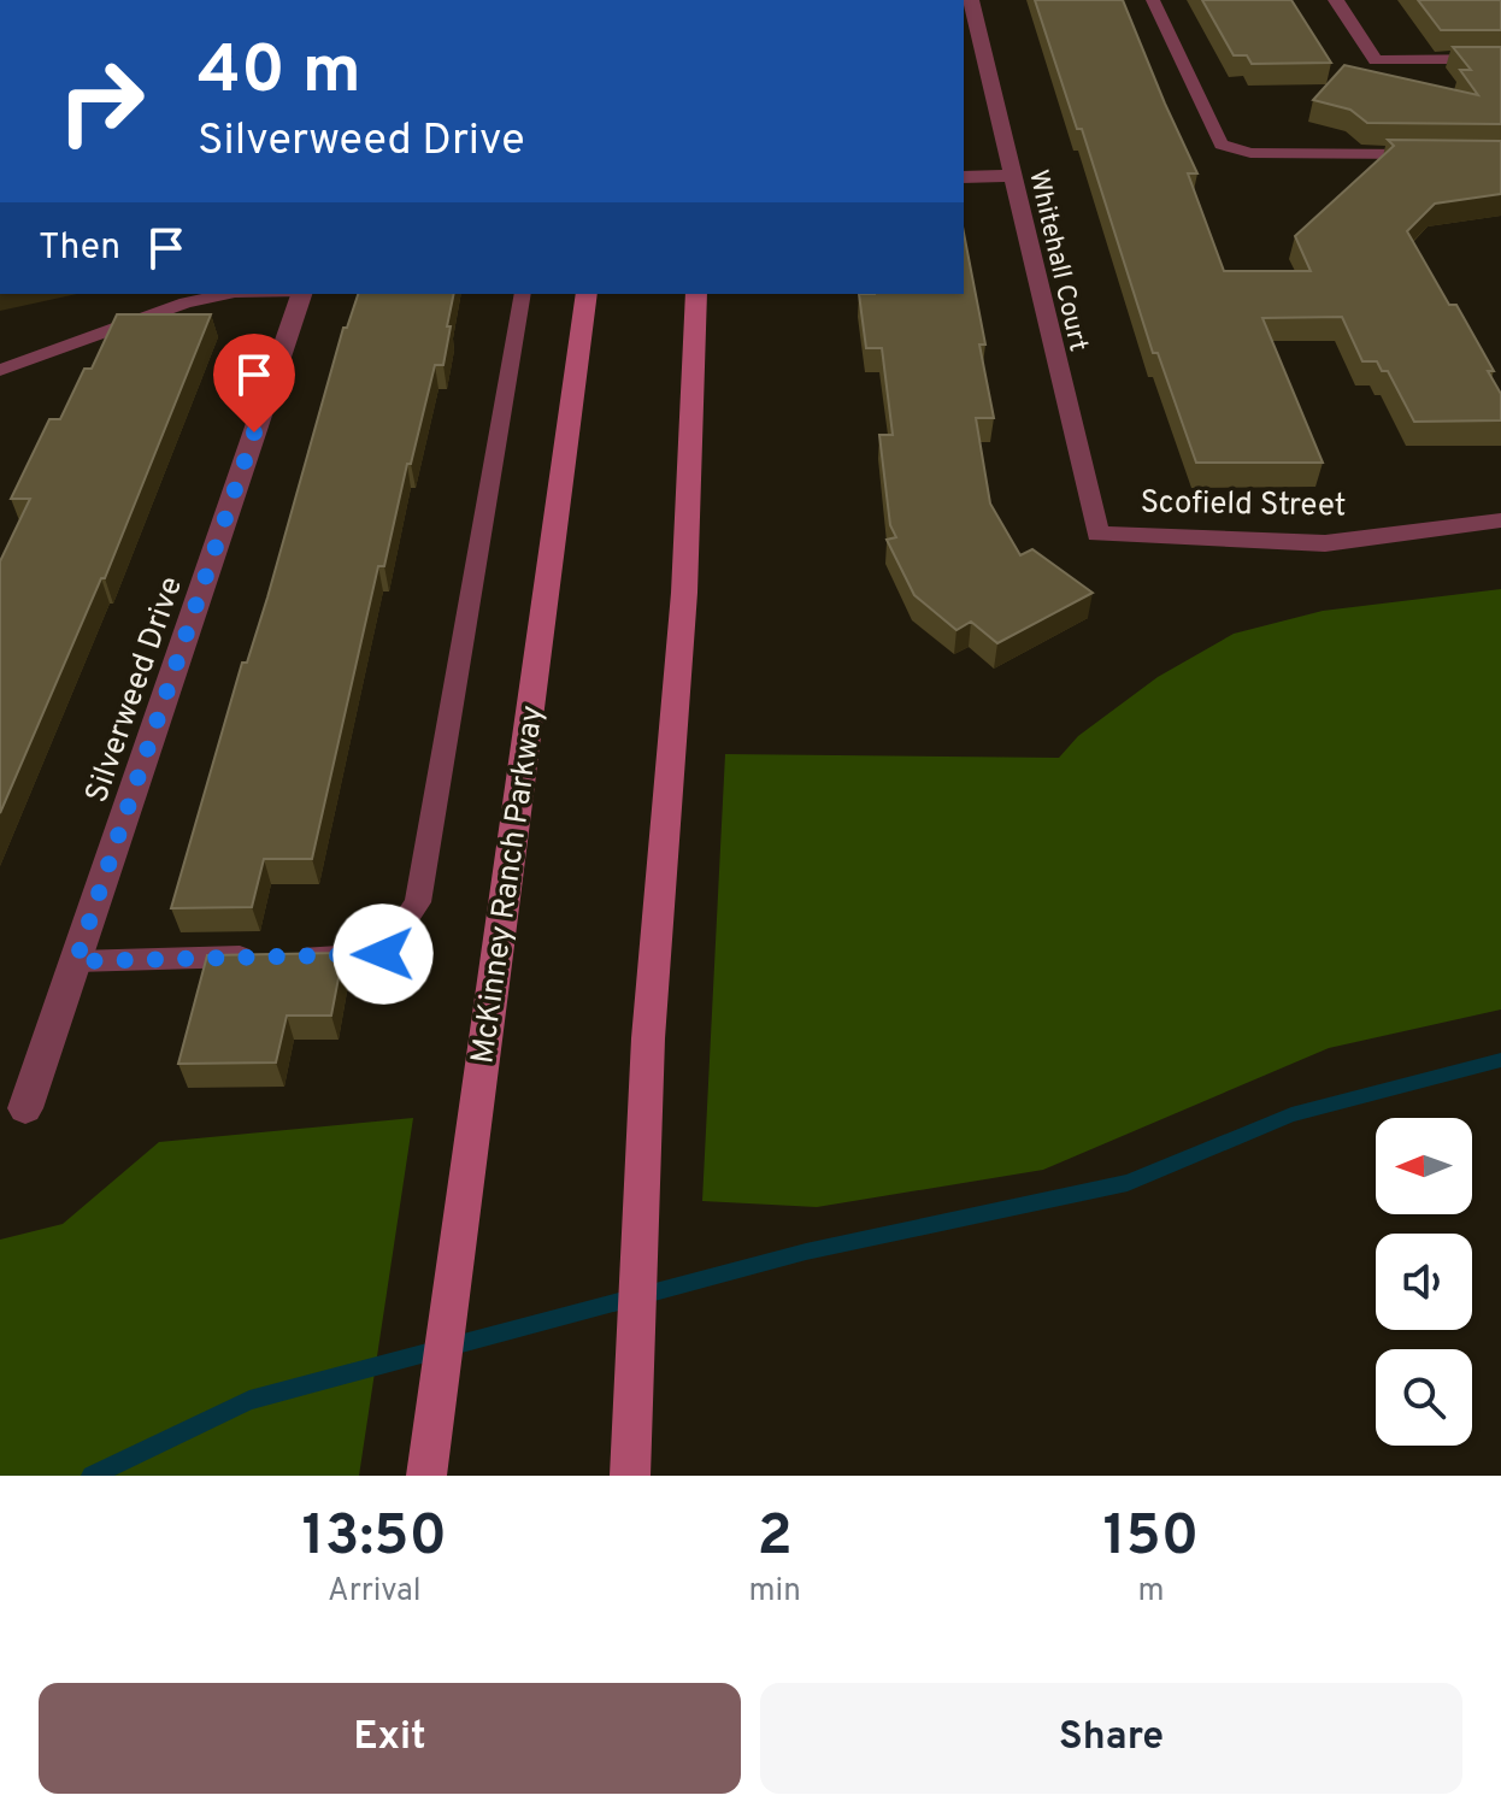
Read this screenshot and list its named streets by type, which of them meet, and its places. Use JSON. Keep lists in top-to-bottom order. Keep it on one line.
{"streets":{"main road":["McKinney Ranch Parkway"],"street":["Whitehall Court","Scofield Street","Silverweed Drive"]},"crossings":[["Whitehall Court","Scofield Street"]],"north":"left","page":{"turn":["40 m","Silverweed Drive"],"then":"Then","eta":["13:50","Arrival","2","min","150","m"],"buttons":["Exit","Share"]}}
